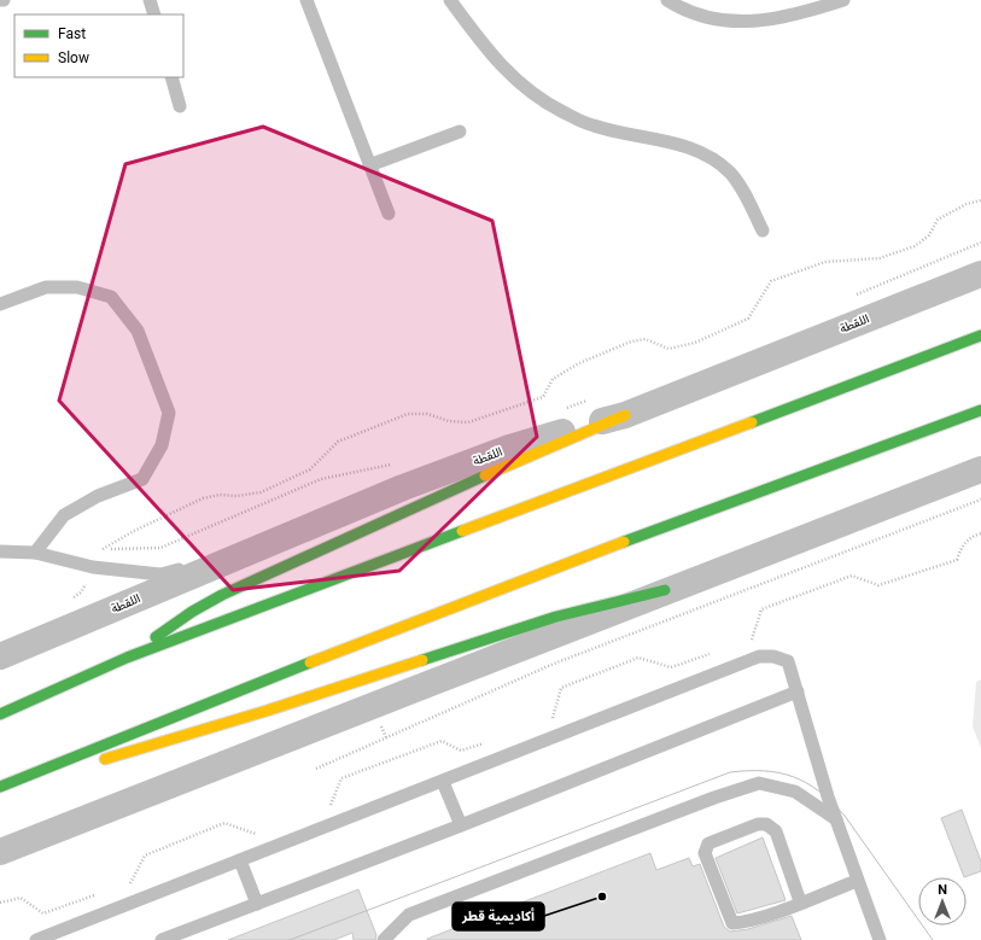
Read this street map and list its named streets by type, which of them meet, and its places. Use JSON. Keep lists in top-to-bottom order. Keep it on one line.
{"streets":{"street":["اللقطة"]},"places":["أكاديمية قطر"],"legend":["Fast","Slow"],"north":"top"}
